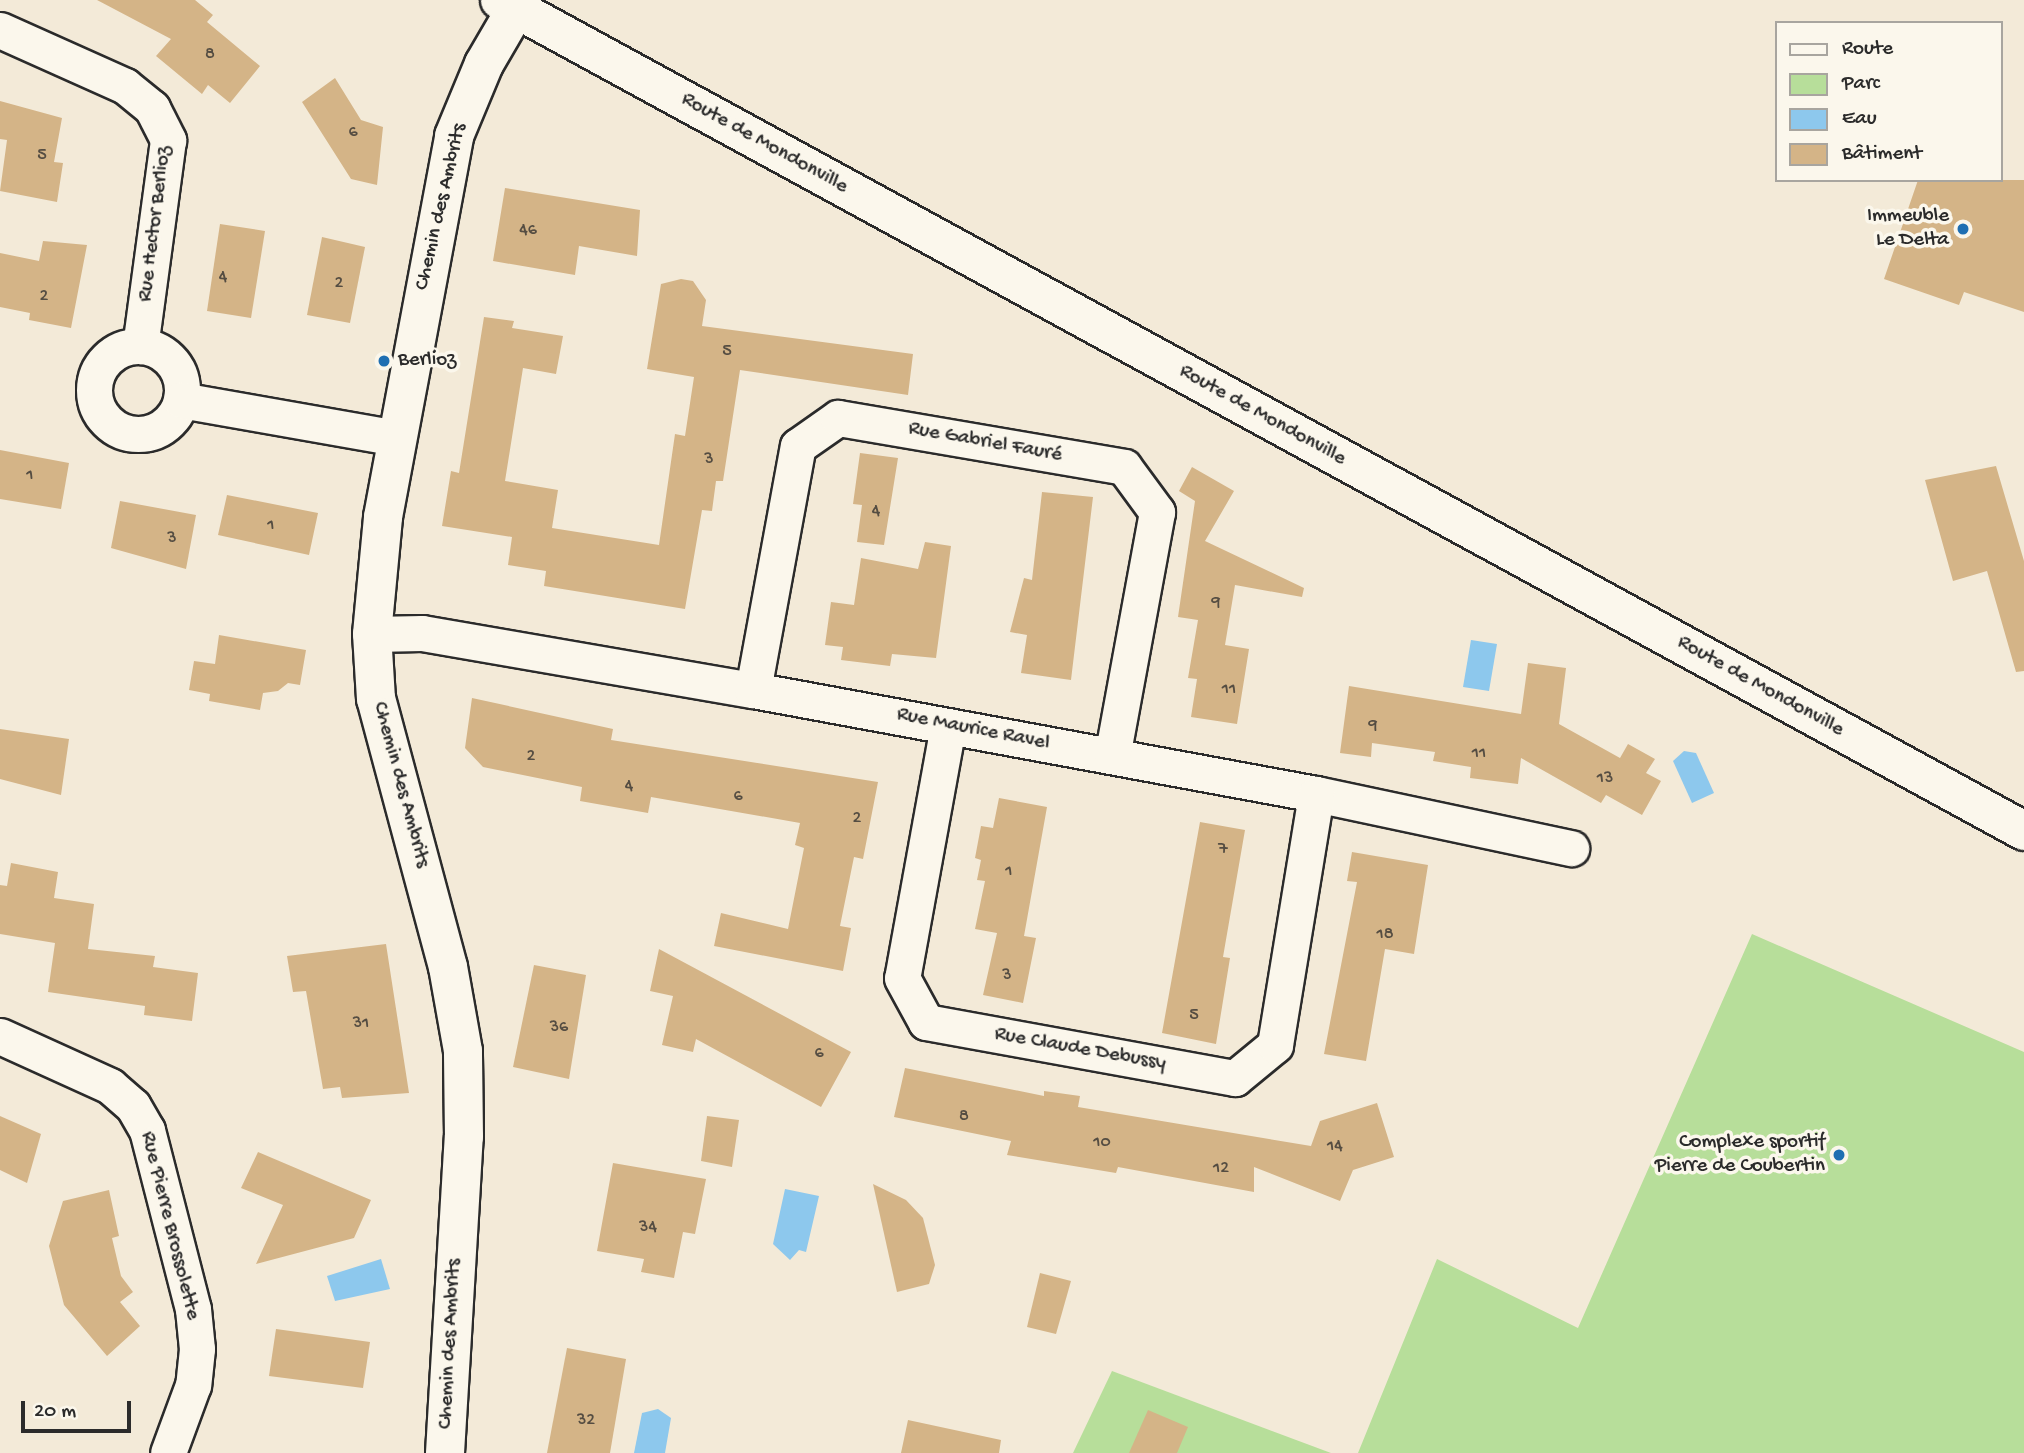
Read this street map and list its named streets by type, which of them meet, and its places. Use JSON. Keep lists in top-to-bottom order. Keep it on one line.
{"streets":{"main road":["Route de Mondonville","Chemin des Ambrits"],"street":["Rue Hector Berlioz","Rue Gabriel Fauré","Rue Maurice Ravel","Rue Claude Debussy","Rue Pierre Brossolette"]},"crossings":[["Route de Mondonville","Chemin des Ambrits"],["Chemin des Ambrits","Rue Maurice Ravel"],["Rue Gabriel Fauré","Rue Maurice Ravel"],["Rue Maurice Ravel","Rue Claude Debussy"]],"places":["Immeuble Le Delta","Berlioz","Complexe sportif Pierre de Coubertin"],"house_numbers":["8","6","5","46","4","2","2","5","3","1","4","1","3","9","11","9","11","2","13","4","6","2","7","1","18","3","5","31","36","6","8","10","14","12","34","32"],"legend":["Route","Parc","Eau","Bâtiment"],"scale_bar":"20 m"}
